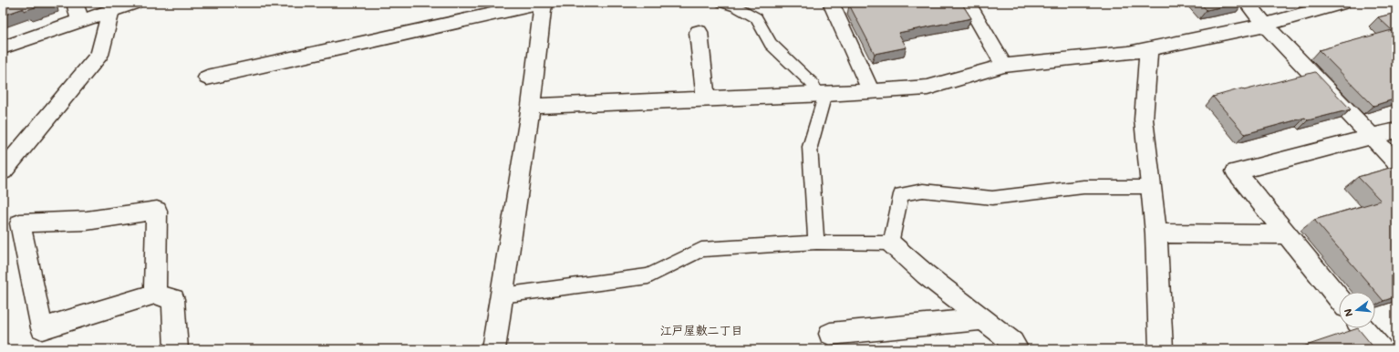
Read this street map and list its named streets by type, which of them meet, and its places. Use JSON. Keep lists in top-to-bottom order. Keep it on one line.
{"districts":["江戸屋敷二丁目"],"north":"left"}
